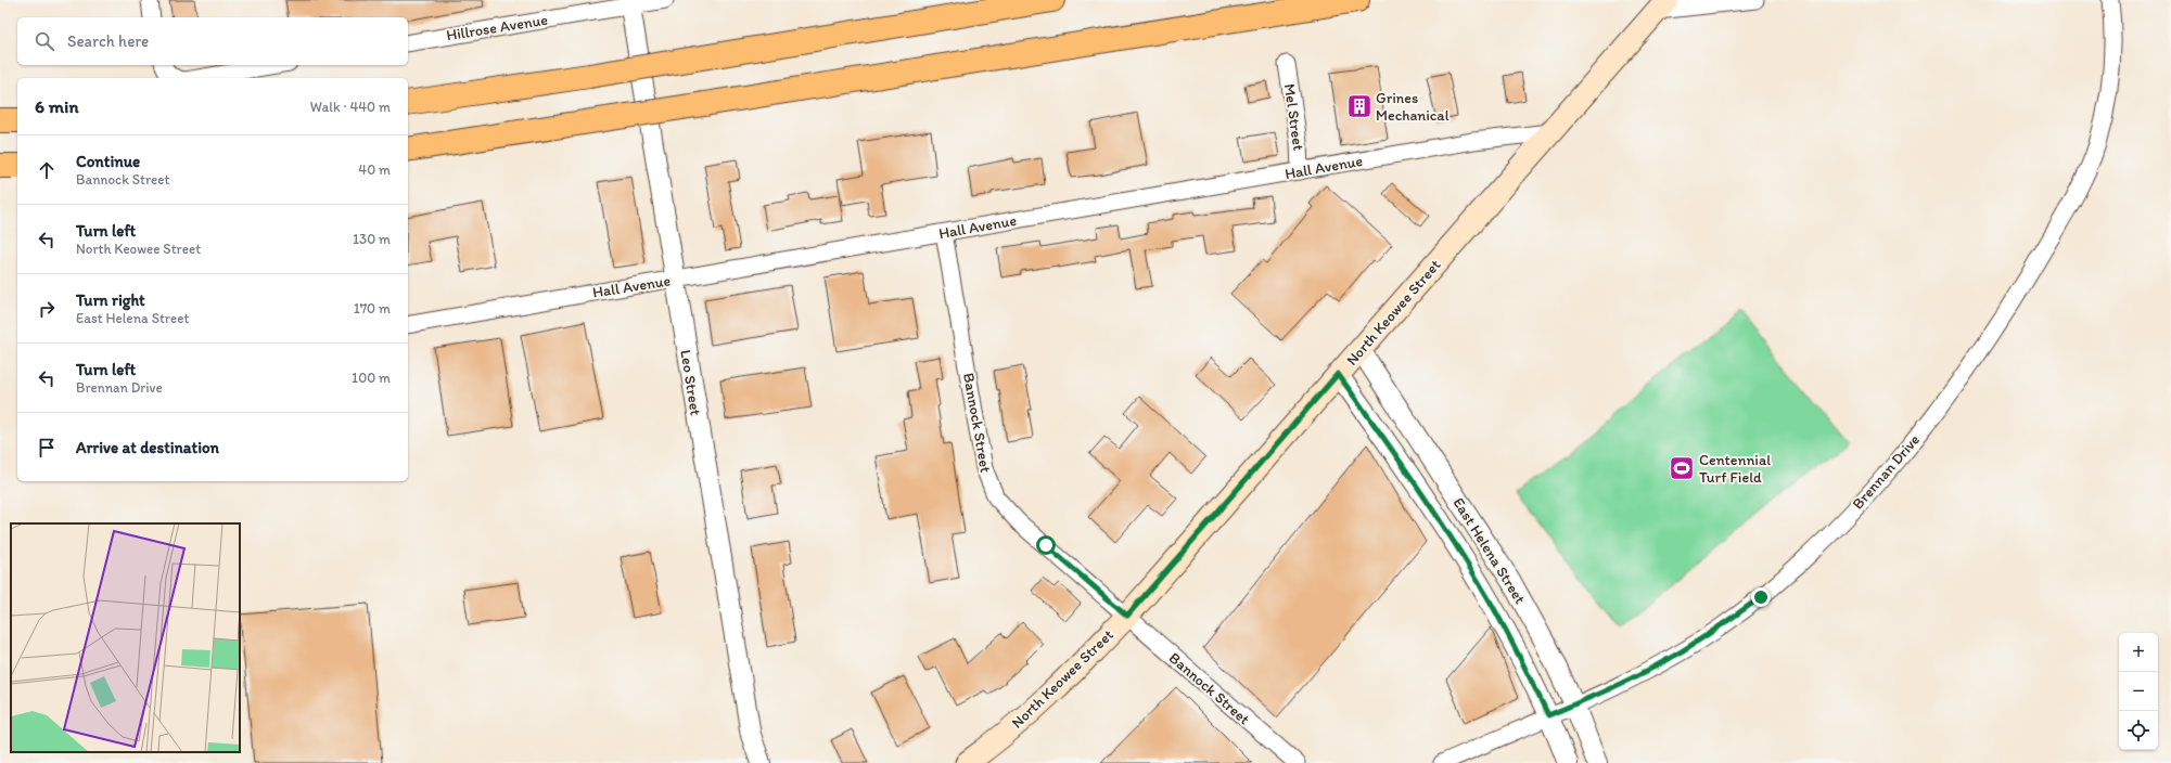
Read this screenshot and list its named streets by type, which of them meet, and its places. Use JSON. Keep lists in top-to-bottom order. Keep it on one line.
{"streets":{"main road":["North Keowee Street"],"street":["Hillrose Avenue","Mel Street","Hall Avenue","Leo Street","Bannock Street","Brennan Drive","East Helena Street"]},"crossings":[["Hillrose Avenue","Leo Street"],["Mel Street","Hall Avenue"],["Hall Avenue","North Keowee Street"],["Hall Avenue","Leo Street"],["Hall Avenue","Bannock Street"],["North Keowee Street","Bannock Street"],["North Keowee Street","East Helena Street"],["Brennan Drive","East Helena Street"]],"places":{"building":["Grines Mechanical"],"sports":["Centennial Turf Field"]},"page":{"search":"Search here","heading":["6 min","Walk · 440 m"],"list":[["Continue","Bannock Street","40 m"],["Turn left","North Keowee Street","130 m"],["Turn right","East Helena Street","170 m"],["Turn left","Brennan Drive","100 m"],"Arrive at destination"],"map_buttons":["+","−"]}}
